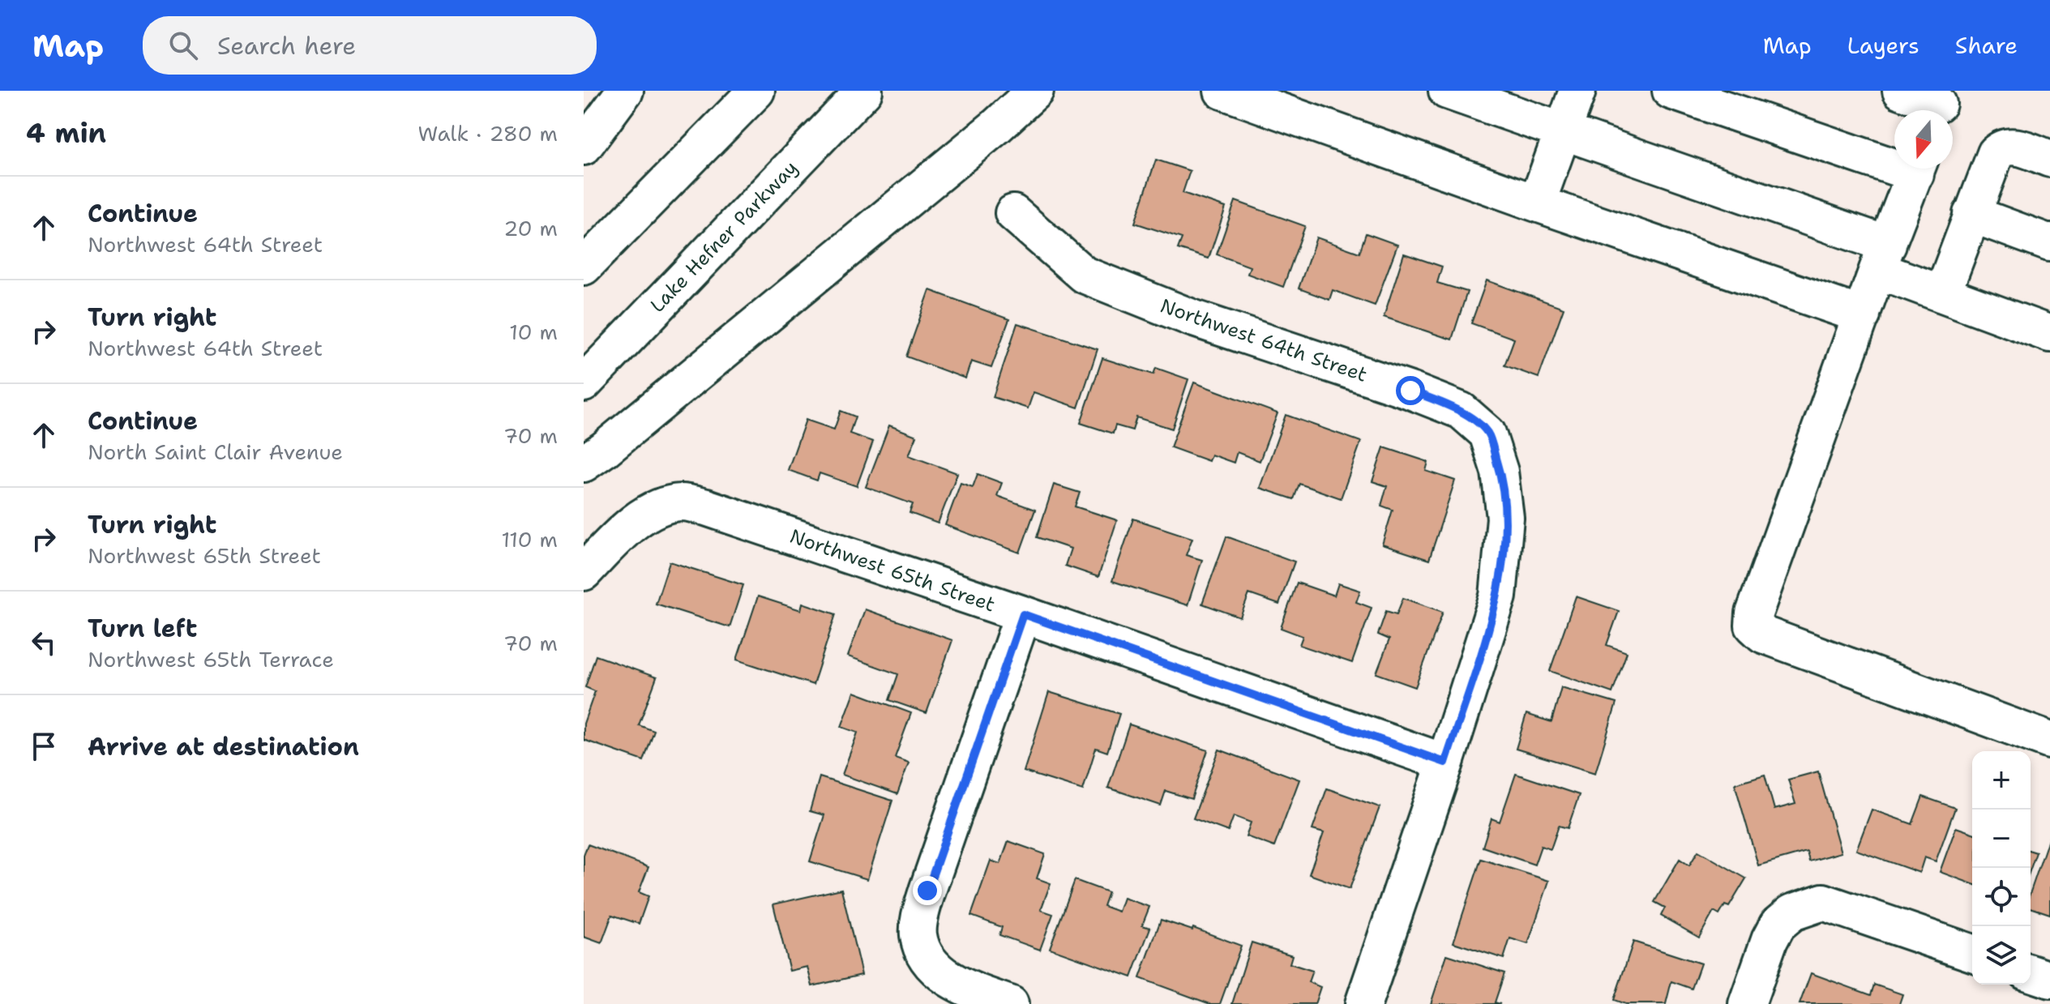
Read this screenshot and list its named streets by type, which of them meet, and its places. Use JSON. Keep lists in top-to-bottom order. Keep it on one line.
{"streets":{"main road":["Lake Hefner Parkway","Northwest 64th Street","Northwest 65th Street"]},"crossings":[["Northwest 64th Street","Northwest 65th Street"]],"north":"bottom","page":{"header":"Map","search":"Search here","nav":["Map","Layers","Share"],"heading":["4 min","Walk · 280 m"],"list":[["Continue","Northwest 64th Street","20 m"],["Turn right","Northwest 64th Street","10 m"],["Continue","North Saint Clair Avenue","70 m"],["Turn right","Northwest 65th Street","110 m"],["Turn left","Northwest 65th Terrace","70 m"],"Arrive at destination"],"map_buttons":["+","−"]}}
